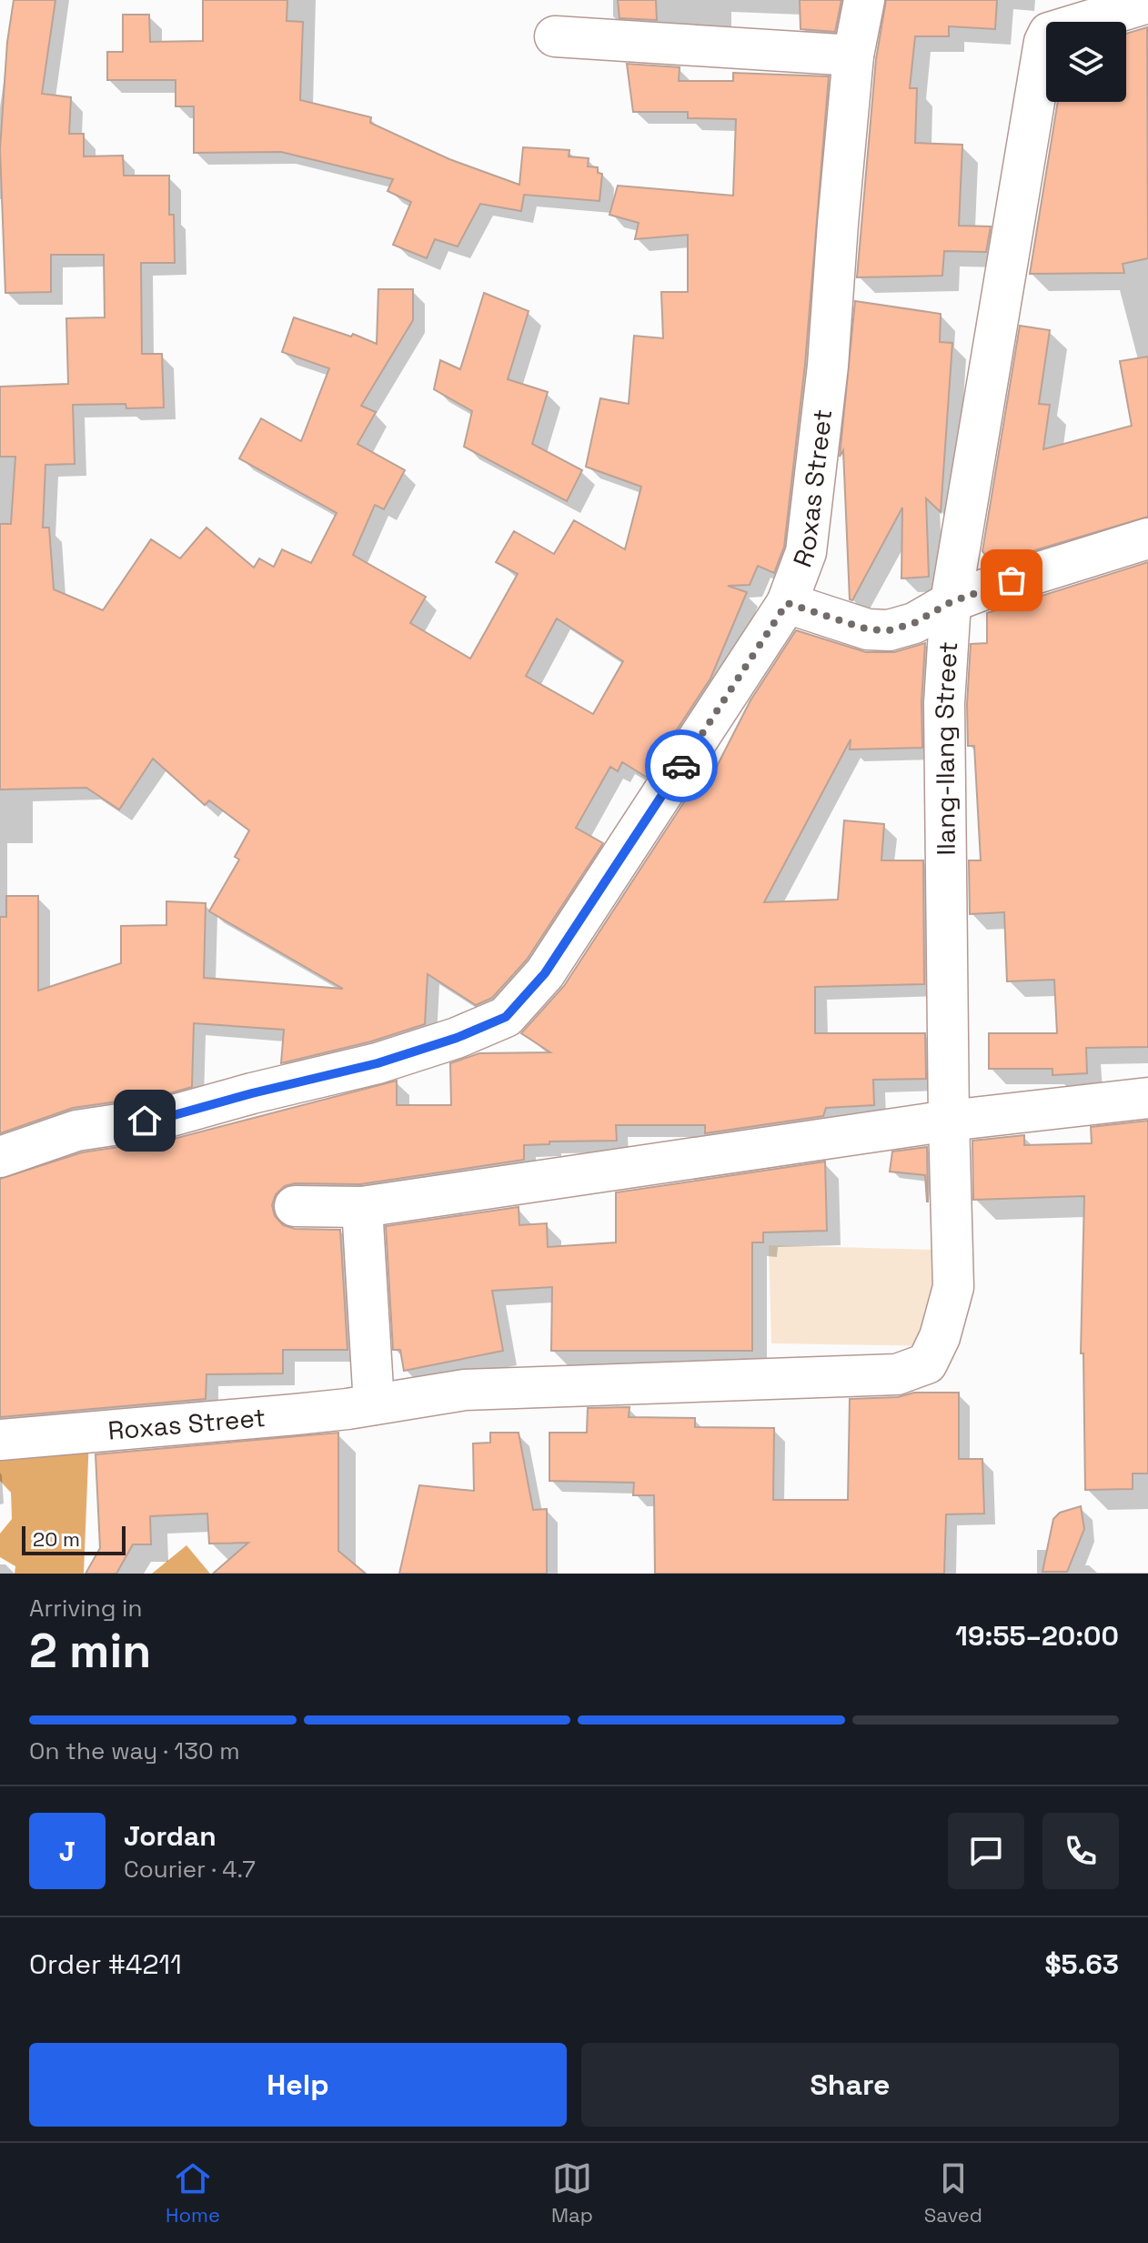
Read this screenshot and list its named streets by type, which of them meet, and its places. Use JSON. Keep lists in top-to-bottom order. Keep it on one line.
{"streets":{"street":["Roxas Street","Ilang-Ilang Street"]},"crossings":[["Roxas Street","Ilang-Ilang Street"]],"scale_bar":"20 m","page":{"scale":"20 m","heading":["2 min","Arriving in","19:55–20:00"],"panel":["Jordan","Courier · 4.7","Order #4211","$5.63"],"bar":"On the way · 130 m","round":"J","buttons":["Help","Share"],"tabs":["Home","Map","Saved"]}}
